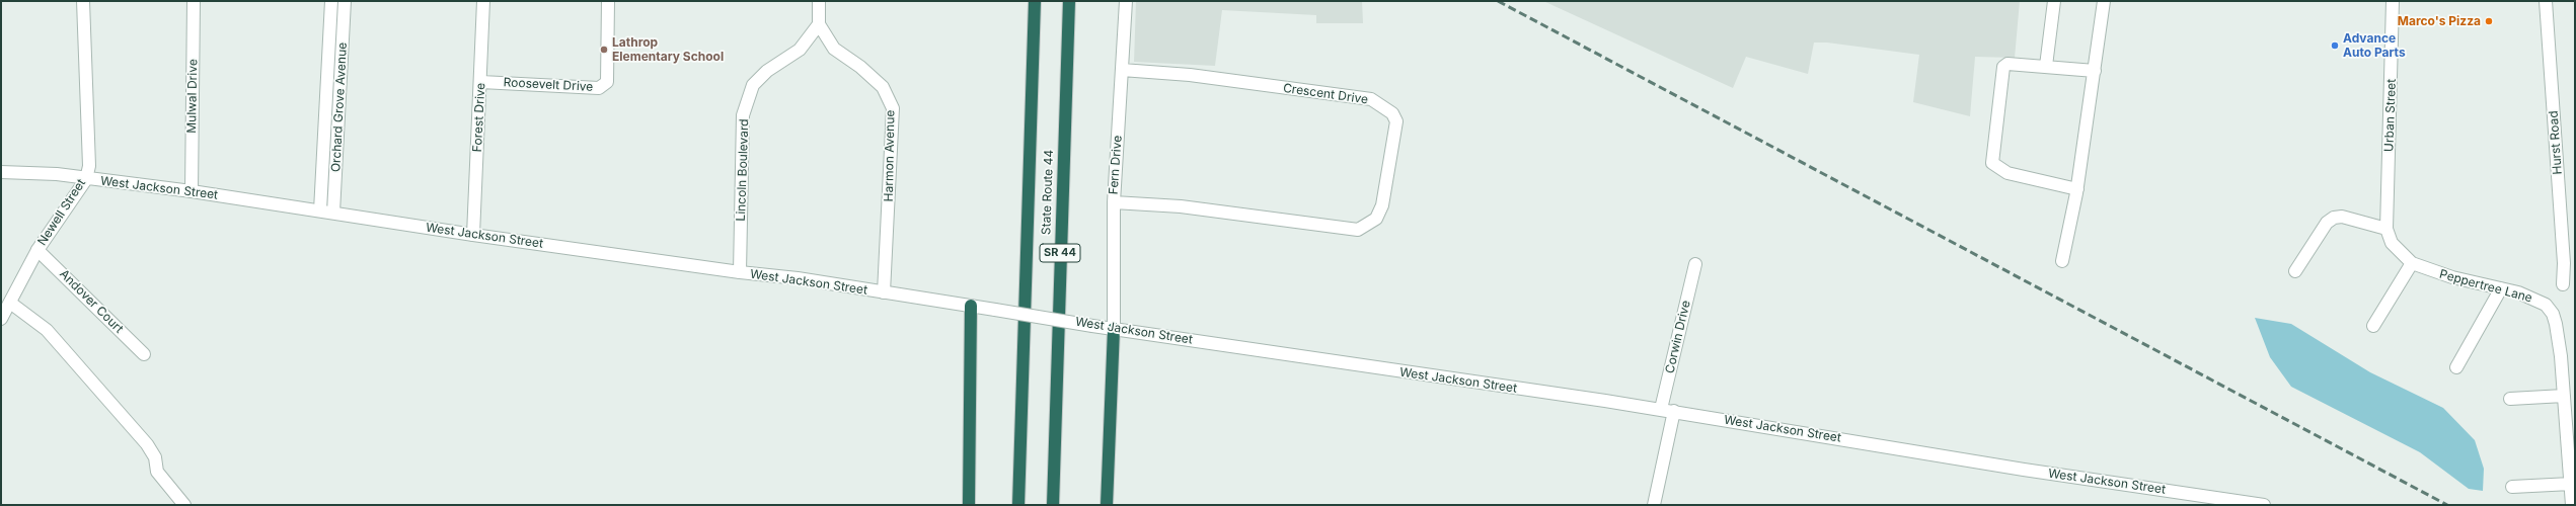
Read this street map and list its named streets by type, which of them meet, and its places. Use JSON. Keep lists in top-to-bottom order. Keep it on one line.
{"streets":{"highway":["State Route 44","SR 44"],"street":["Roosevelt Drive","Crescent Drive","Mulwal Drive","Orchard Grove Avenue","Urban Street","Forest Drive","Hurst Road","Harmon Avenue","Fern Drive","Lincoln Boulevard","West Jackson Street","Newell Street","Peppertree Lane","Andover Court","Corwin Drive"]},"crossings":[["Roosevelt Drive","Forest Drive"],["Crescent Drive","Fern Drive"],["Mulwal Drive","West Jackson Street"],["Orchard Grove Avenue","West Jackson Street"],["Urban Street","Peppertree Lane"],["Forest Drive","West Jackson Street"],["Harmon Avenue","Lincoln Boulevard"],["Harmon Avenue","West Jackson Street"],["Fern Drive","West Jackson Street"],["Lincoln Boulevard","West Jackson Street"],["West Jackson Street","Newell Street"],["West Jackson Street","Corwin Drive"],["Newell Street","Andover Court"]],"places":["Marco's Pizza","Advance Auto Parts","Lathrop Elementary School"]}
